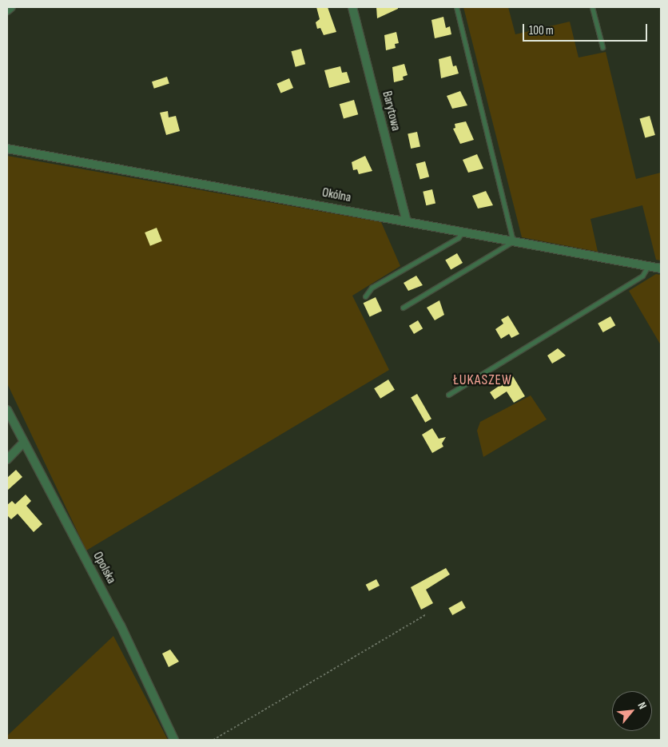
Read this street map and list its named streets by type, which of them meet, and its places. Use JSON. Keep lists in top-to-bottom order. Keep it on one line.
{"streets":{"street":["Barytowa","Okólna","Opolska"]},"crossings":[["Barytowa","Okólna"]],"districts":["ŁUKASZEW"],"scale_bar":"100 m","north":"top right"}
